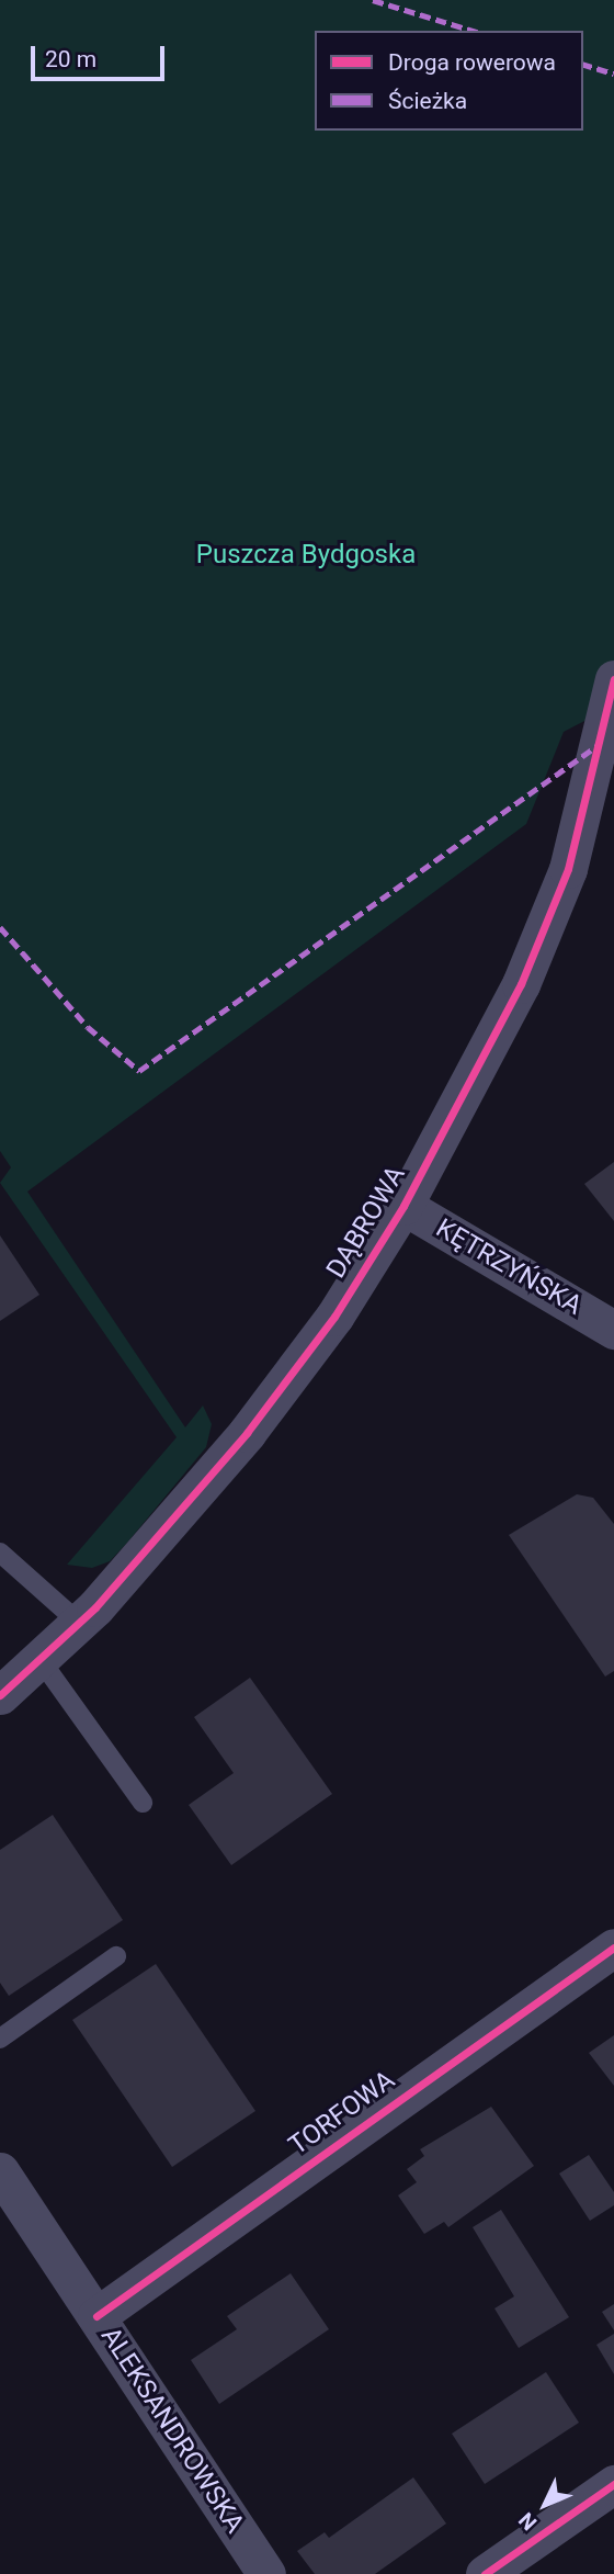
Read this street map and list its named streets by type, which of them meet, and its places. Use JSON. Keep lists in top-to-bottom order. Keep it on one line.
{"streets":{"street":["DĄBROWA","KĘTRZYŃSKA","TORFOWA","ALEKSANDROWSKA"]},"crossings":[["DĄBROWA","KĘTRZYŃSKA"],["TORFOWA","ALEKSANDROWSKA"]],"parks":["Puszcza Bydgoska"],"legend":["Droga rowerowa","Ścieżka"],"scale_bar":"20 m","north":"bottom left"}
